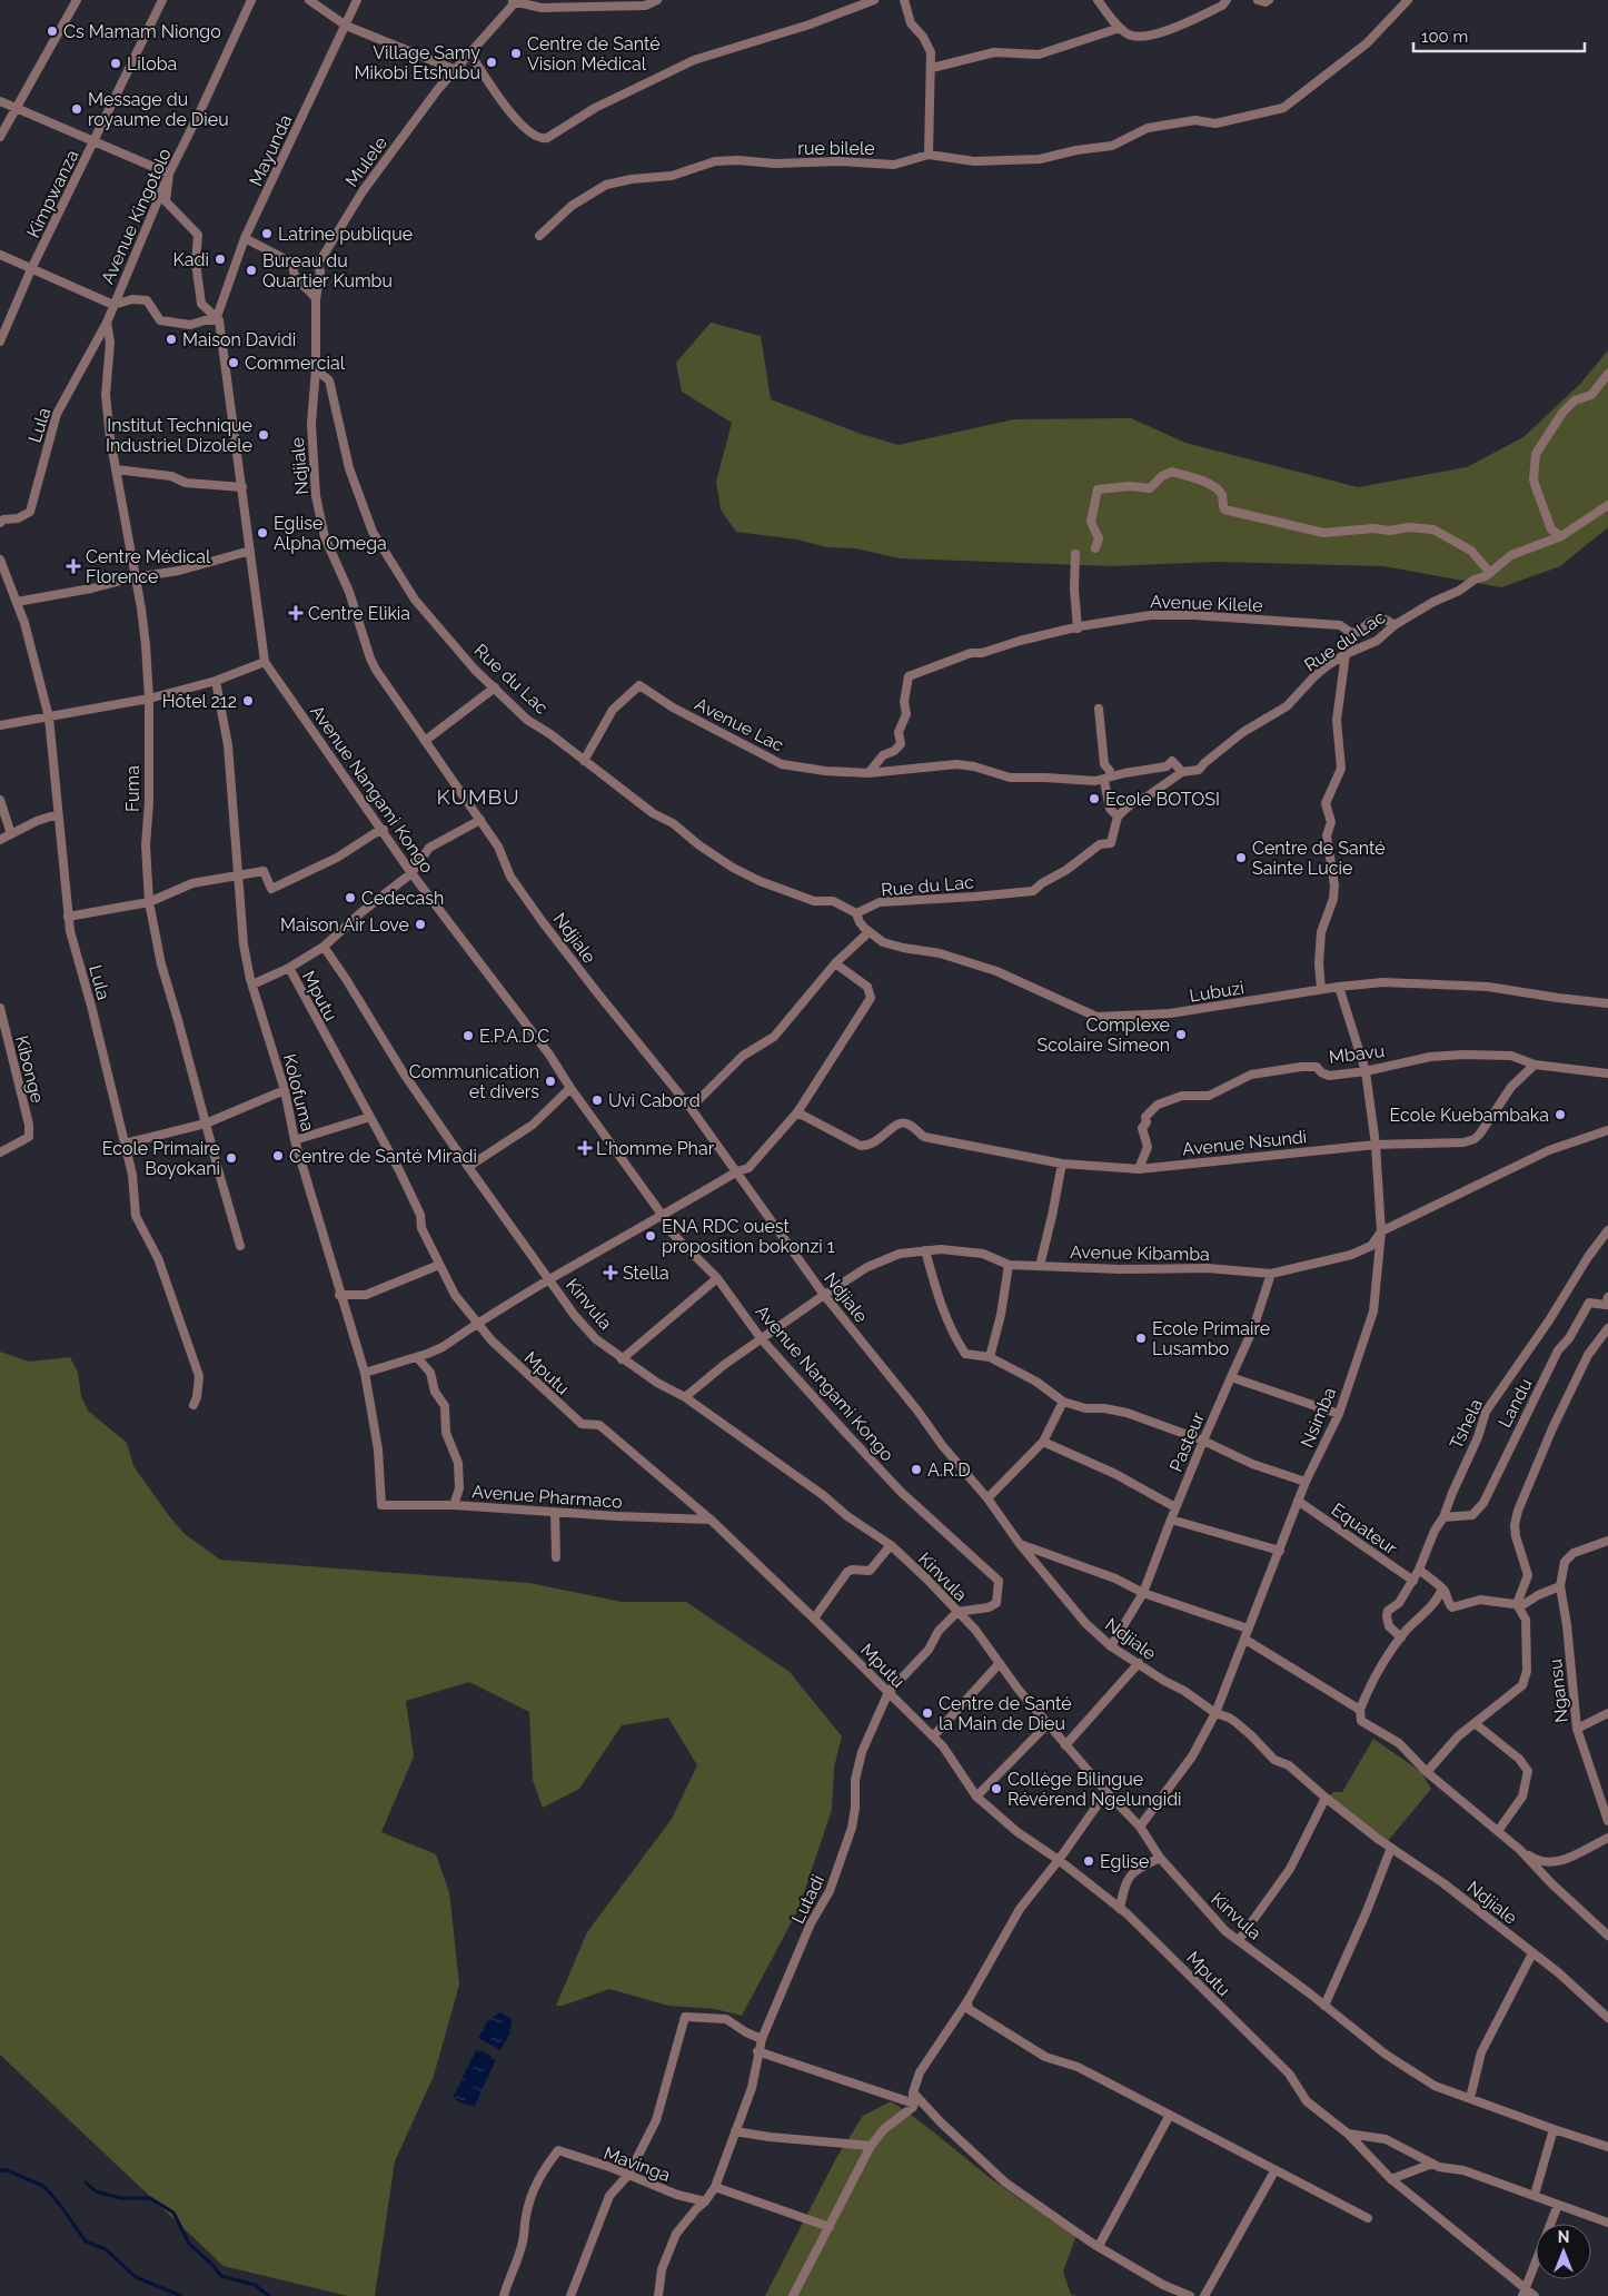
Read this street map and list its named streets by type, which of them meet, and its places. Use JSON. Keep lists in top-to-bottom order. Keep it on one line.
{"streets":{"street":["rue bilele","Mayunda","Mulele","Kimpwanza","Avenue Kingotolo","Lula","Ndjiale","Avenue Kilele","Rue du Lac","Avenue Lac","Fuma","Avenue Nangami Kongo","Lubuzi","Mputu","Mbavu","Kibonge","Kolofuma","Avenue Nsundi","Avenue Kibamba","Kinvula","Landu","Nsimba","Tshela","Pasteur","Avenue Pharmaco","Equateur","Ngansu","Lutadi","Mavinga"]},"crossings":[["Mayunda","Avenue Nangami Kongo"],["Avenue Kingotolo","Lula"],["Avenue Kingotolo","Fuma"],["Lula","Fuma"],["Ndjiale","Rue du Lac"],["Ndjiale","Avenue Kibamba"],["Ndjiale","Nsimba"],["Ndjiale","Pasteur"],["Avenue Kilele","Rue du Lac"],["Avenue Kilele","Avenue Lac"],["Rue du Lac","Avenue Lac"],["Avenue Nangami Kongo","Avenue Kibamba"],["Avenue Nangami Kongo","Kinvula"],["Avenue Nangami Kongo","Lutadi"],["Lubuzi","Nsimba"],["Mputu","Avenue Pharmaco"],["Mputu","Lutadi"],["Mbavu","Avenue Nsundi"],["Mbavu","Nsimba"],["Kolofuma","Avenue Pharmaco"],["Avenue Nsundi","Nsimba"],["Avenue Kibamba","Kinvula"],["Avenue Kibamba","Nsimba"],["Avenue Kibamba","Pasteur"],["Kinvula","Nsimba"],["Kinvula","Lutadi"],["Landu","Tshela"],["Nsimba","Equateur"],["Tshela","Equateur"],["Lutadi","Mavinga"]],"districts":["KUMBU"],"places":{"other":["Cs Mamam Niongo","Centre de Santé Vision Médical","Village Samy Mikobi Etshubu","Liloba","Message du royaume de Dieu","Latrine publique","Kadi","Bureau du Quartier Kumbu","Maison Davidi","Commercial","Institut Technique Industriel Dizolele","Eglise Alpha Omega","Hôtel 212","Ecole BOTOSI","Centre de Santé Sainte Lucie","Cedecash","Maison Air Love","Complexe Scolaire Simeon","E.P.A.D.C","Communication et divers","Uvi Cabord","Ecole Kuebambaka","Centre de Santé Miradi","Ecole Primaire Boyokani","ENA RDC ouest proposition bokonzi 1","Ecole Primaire Lusambo","A.R.D","Centre de Santé la Main de Dieu","Collège Bilingue Révérend Ngelungidi","Eglise"],"health":["Centre Médical Florence","Centre Elikia","L'homme Phar","Stella"]},"scale_bar":"100 m","north":"top"}
